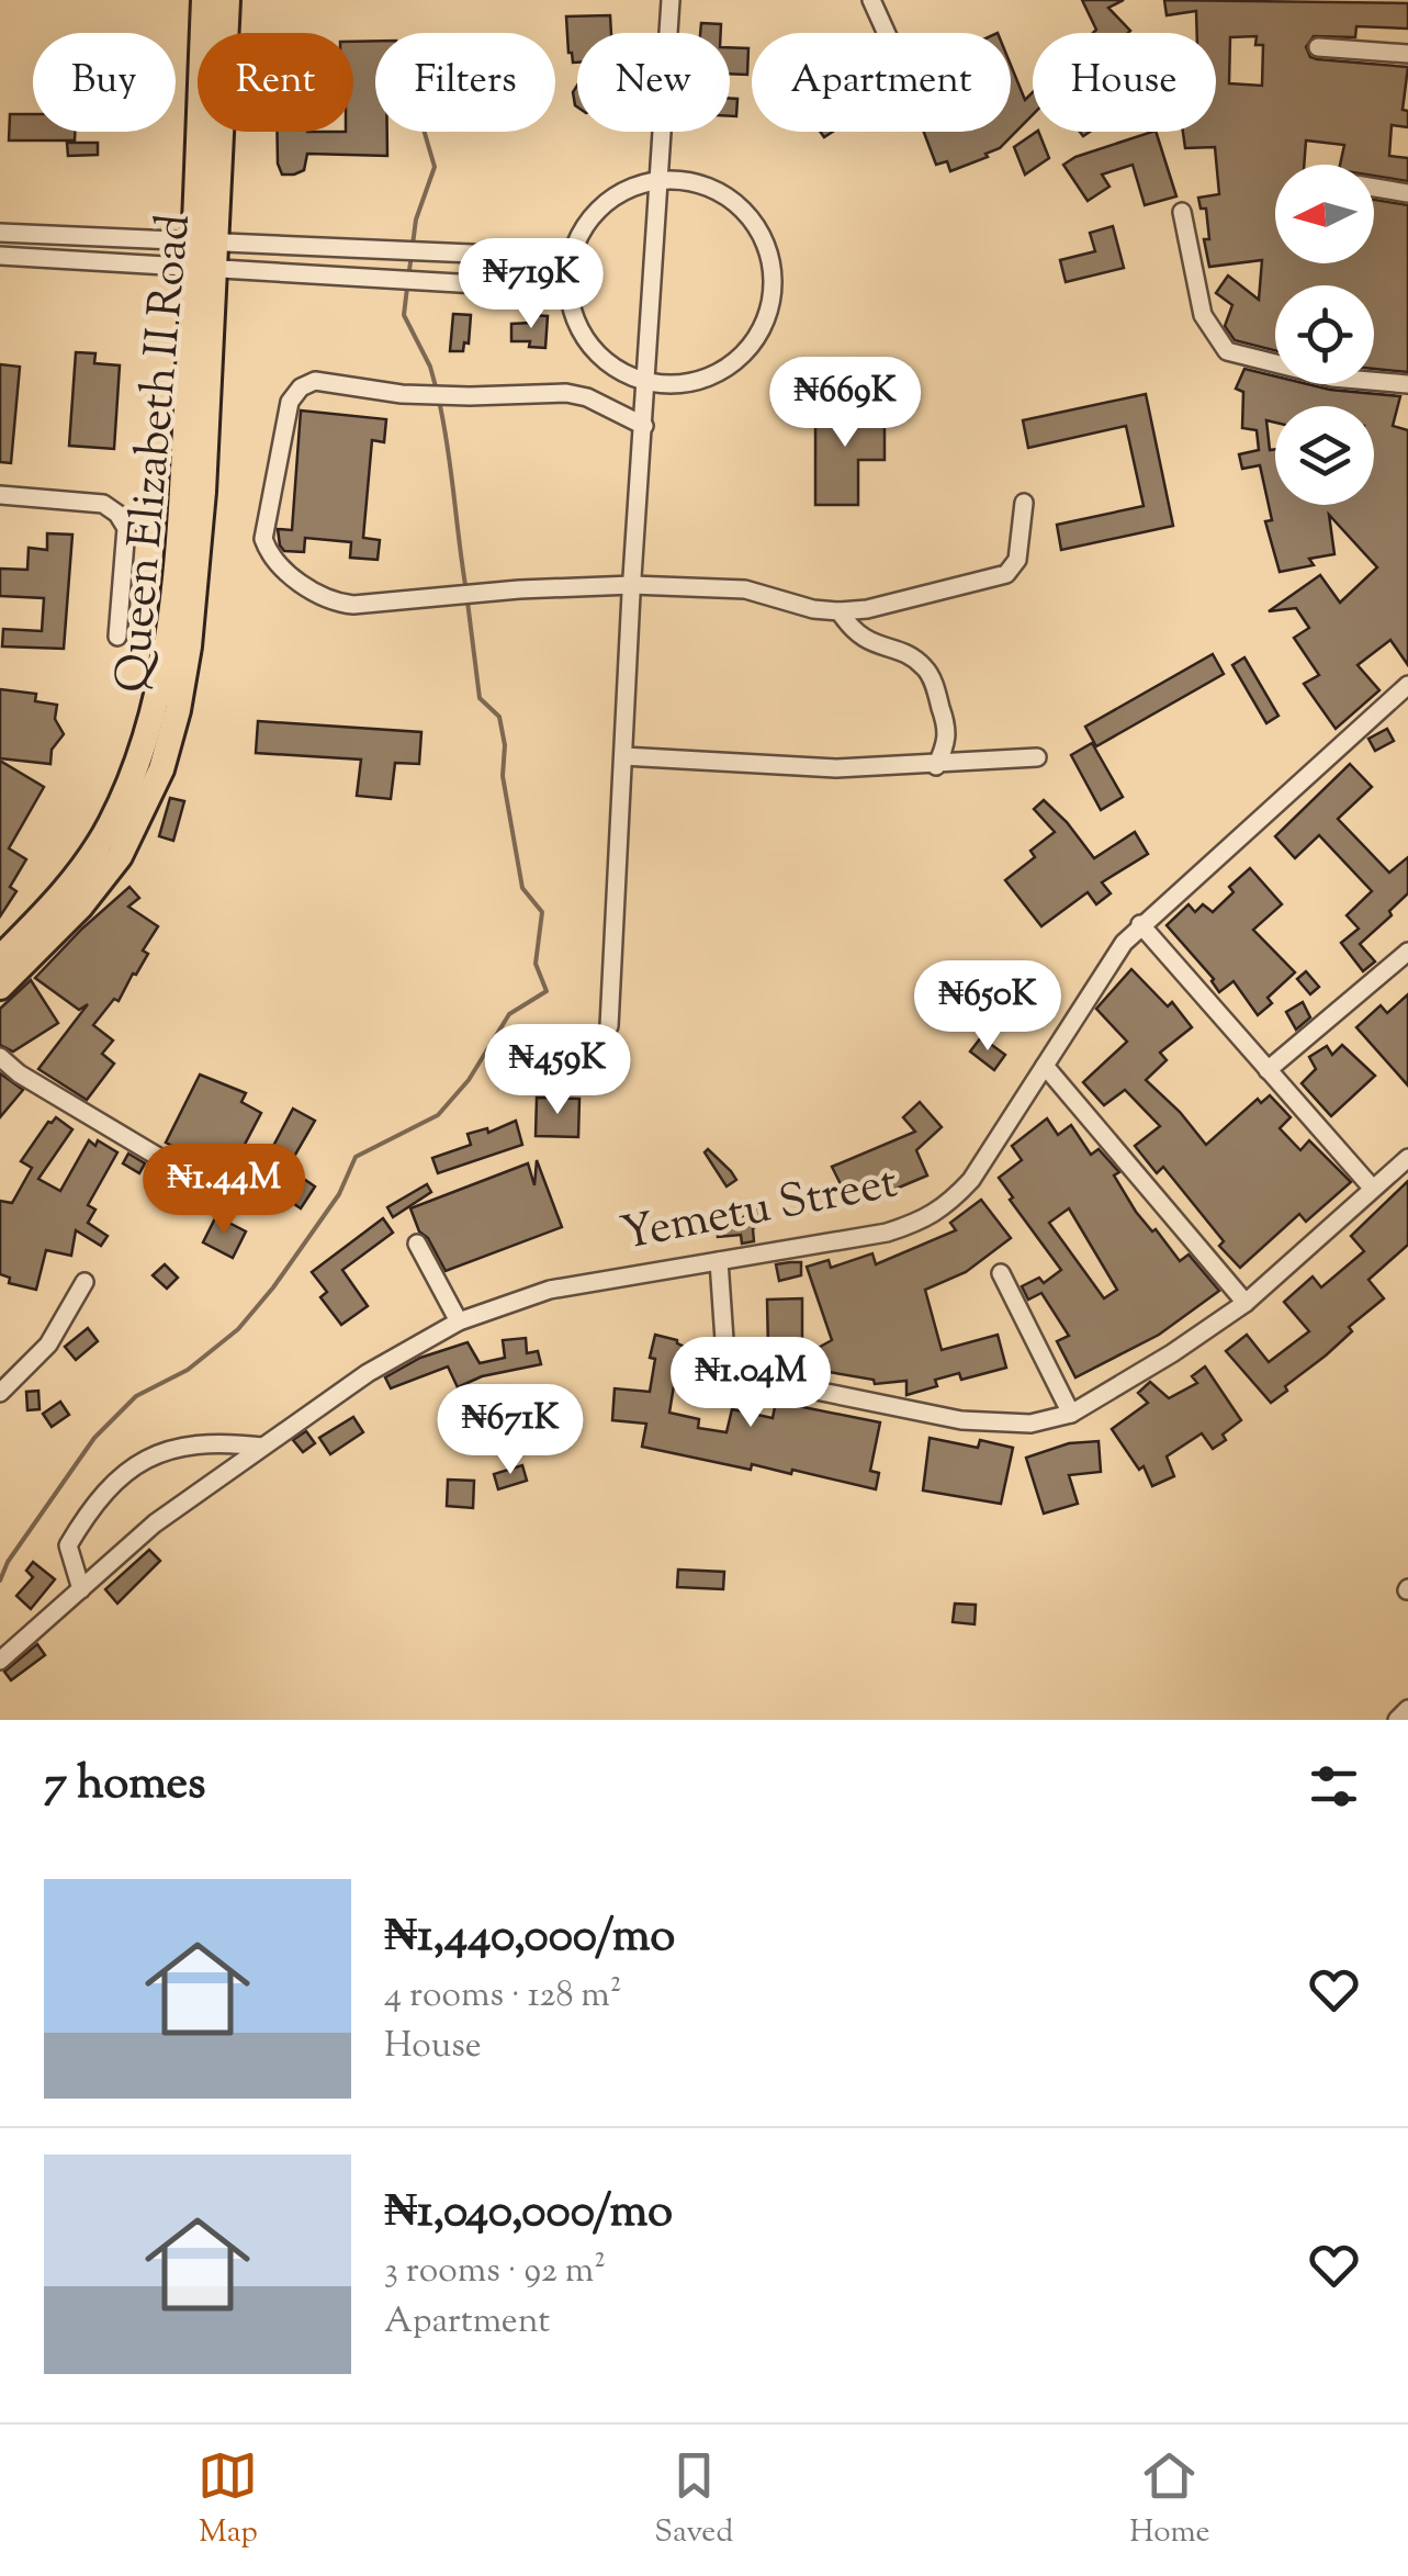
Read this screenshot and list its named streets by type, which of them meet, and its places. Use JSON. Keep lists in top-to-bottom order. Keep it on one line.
{"streets":{"highway":["Queen Elizabeth II Road"],"street":["Yemetu Street"]},"north":"left","page":{"chip":["Buy","Rent","Filters","New","Apartment","House"],"price":["₦719K","₦669K","₦650K","₦459K","₦1.44M","₦1.04M","₦671K"],"heading":"7 homes","list":[{"name":"₦1,440,000/mo","note":"4 rooms · 128 m² · House"},{"name":"₦1,040,000/mo","note":"3 rooms · 92 m² · Apartment"}],"tabs":["Map","Saved","Home"]}}
